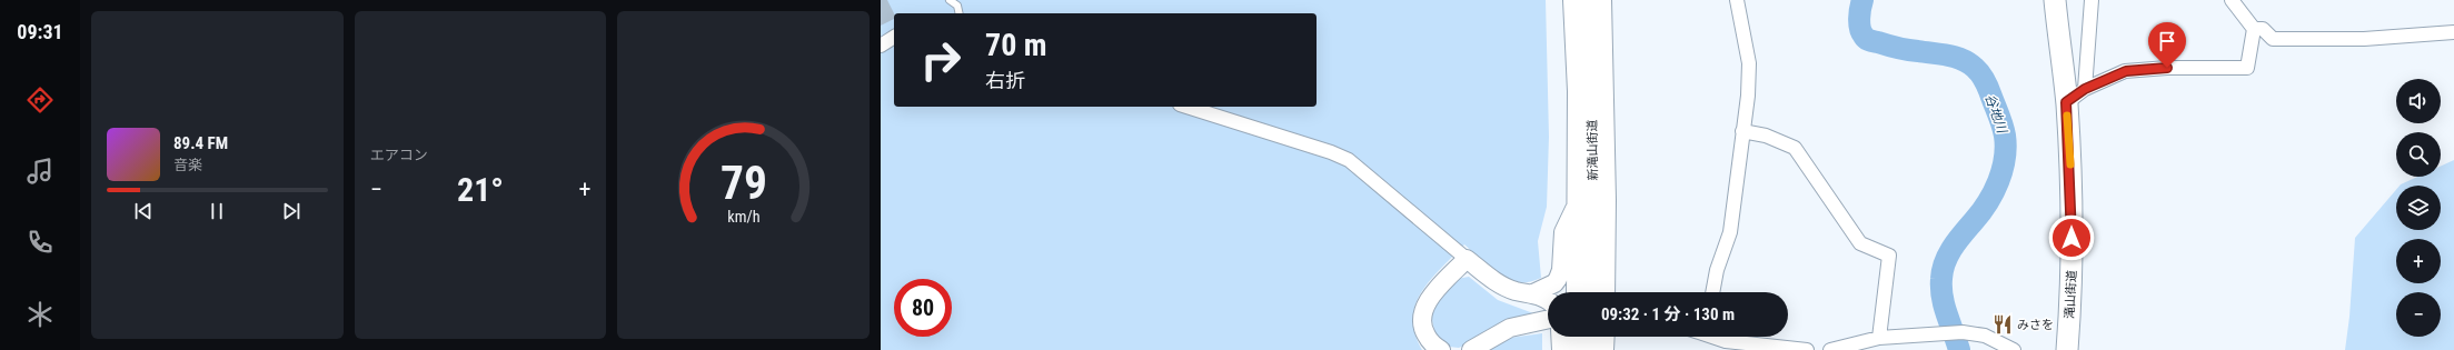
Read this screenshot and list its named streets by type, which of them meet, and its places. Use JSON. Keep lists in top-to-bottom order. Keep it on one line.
{"streets":{"highway":["滝山街道"],"main road":["新滝山街道"]},"water":["谷地川"],"places":{"restaurant":["みさを"]},"page":{"tabs":"09:31","tile":"エアコン","turn":["70 m","右折"],"map_buttons":["+","−"],"song":["89.4 FM","音楽"],"heat":["−","21°","+"],"limit":"80","trip":"09:32 · 1 分 · 130 m","gauge":["79","km/h"]}}
